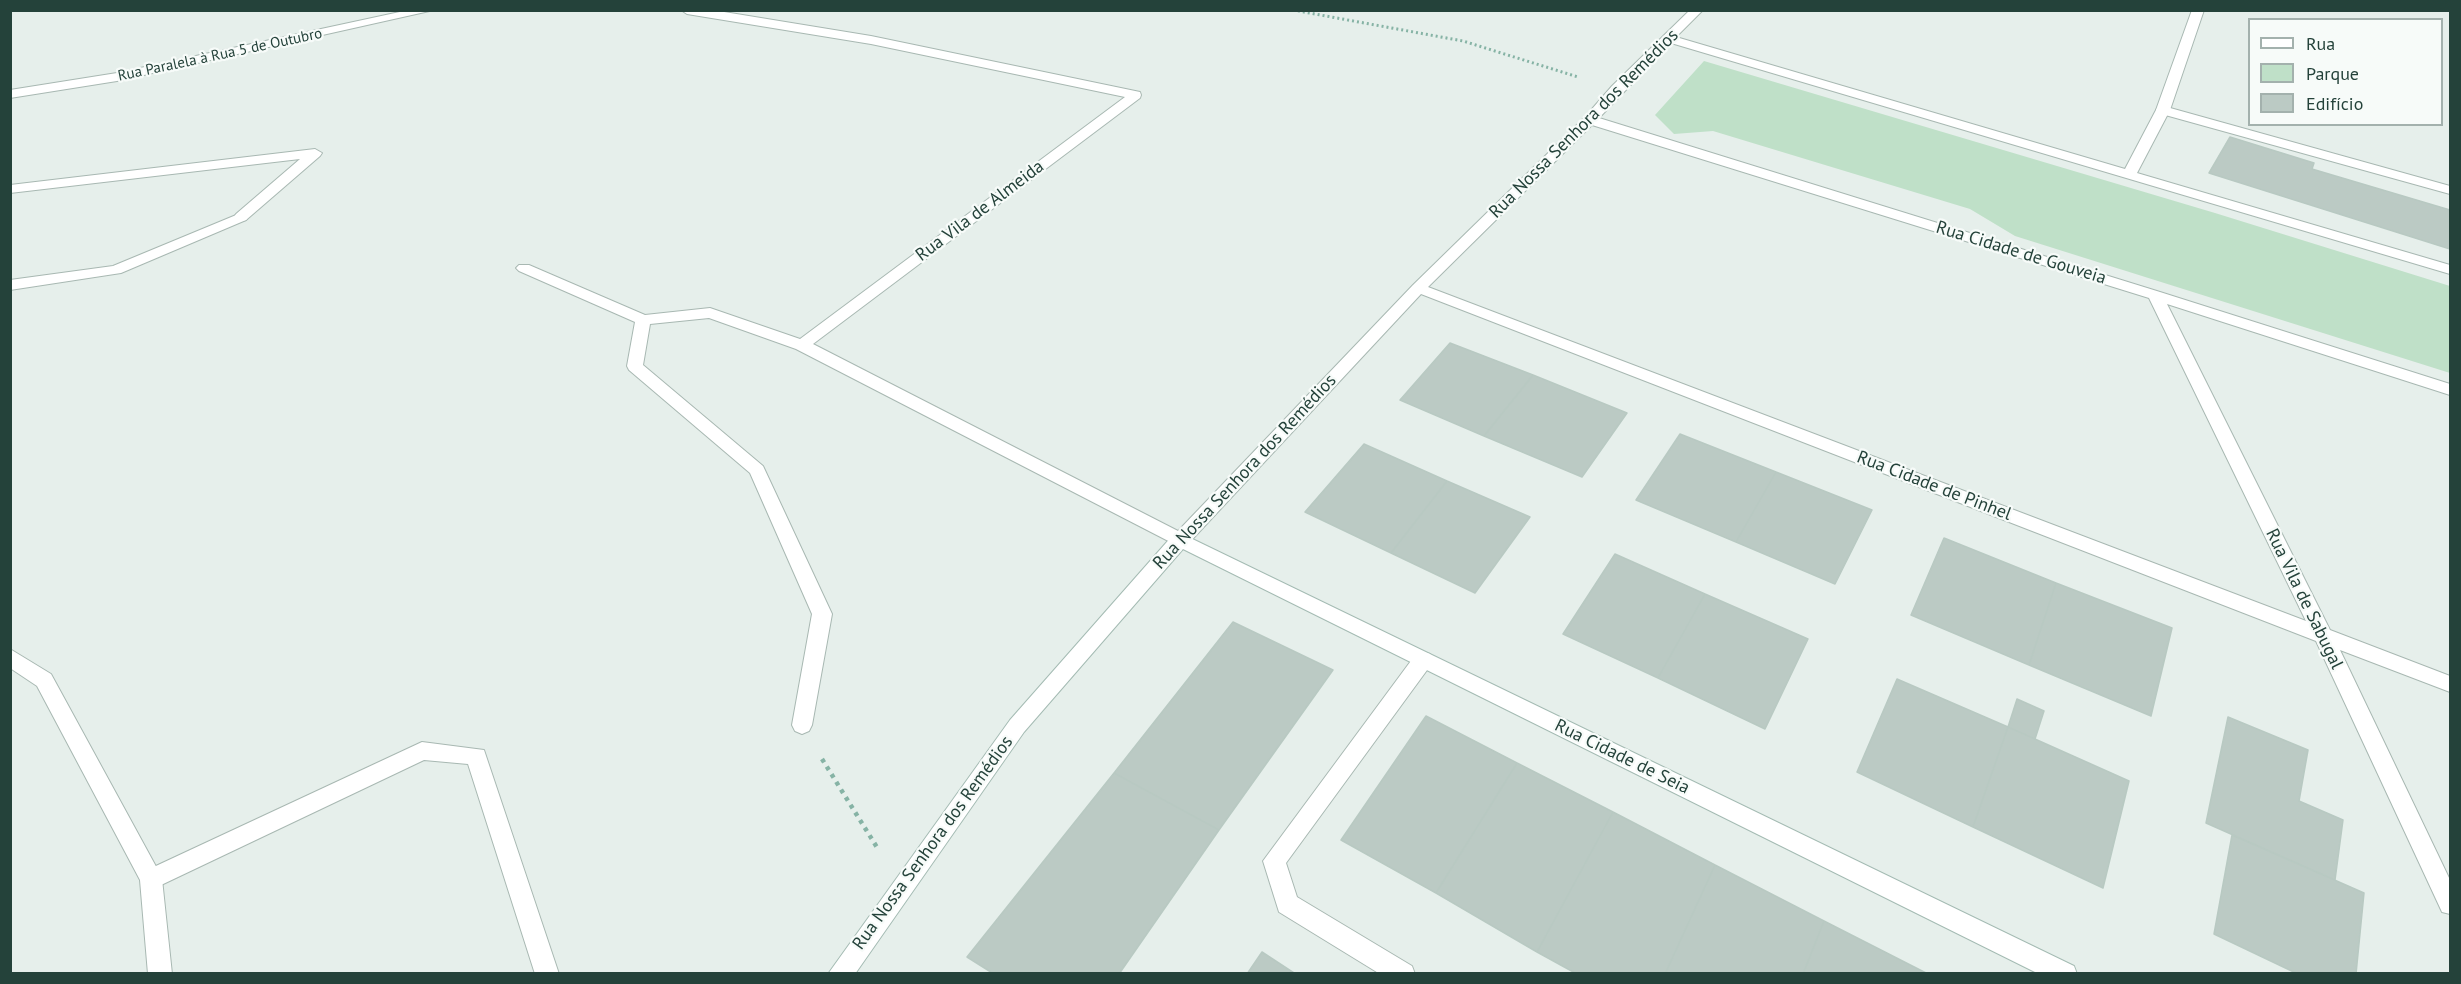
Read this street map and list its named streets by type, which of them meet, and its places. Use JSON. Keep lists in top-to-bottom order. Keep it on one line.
{"streets":{"street":["Rua Paralela à Rua 5 de Outubro","Rua Nossa Senhora dos Remédios","Rua Vila de Almeida","Rua Cidade de Gouveia","Rua Cidade de Pinhel","Rua Vila de Sabugal","Rua Cidade de Seia"]},"crossings":[["Rua Nossa Senhora dos Remédios","Rua Cidade de Gouveia"],["Rua Nossa Senhora dos Remédios","Rua Cidade de Pinhel"],["Rua Nossa Senhora dos Remédios","Rua Cidade de Seia"],["Rua Cidade de Gouveia","Rua Vila de Sabugal"],["Rua Cidade de Pinhel","Rua Vila de Sabugal"]],"legend":["Rua","Parque","Edifício"]}
